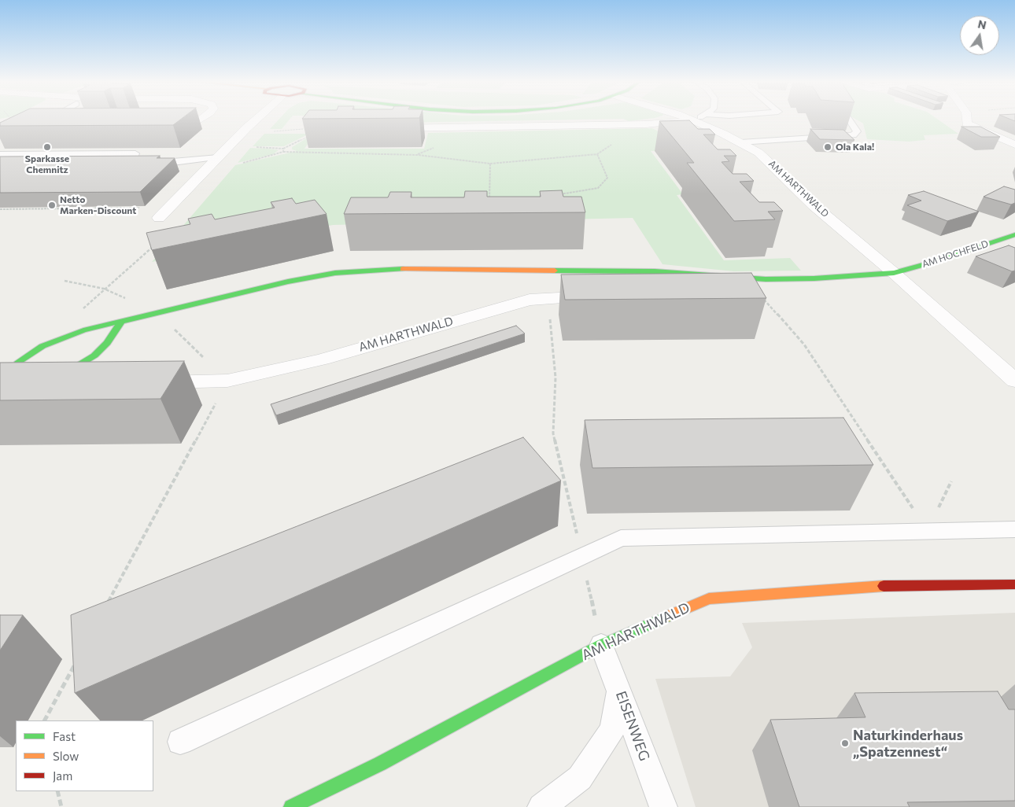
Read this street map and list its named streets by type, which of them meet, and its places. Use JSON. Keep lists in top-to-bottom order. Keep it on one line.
{"streets":{"street":["AM HARTHWALD","AM HOCHFELD"],"lane":["EISENWEG"]},"crossings":[["AM HARTHWALD","AM HOCHFELD"],["AM HARTHWALD","EISENWEG"]],"places":["Sparkasse Chemnitz","Ola Kala!","Netto Marken-Discount","Naturkinderhaus „Spatzennest“"],"legend":["Fast","Slow","Jam"],"north":"top"}
